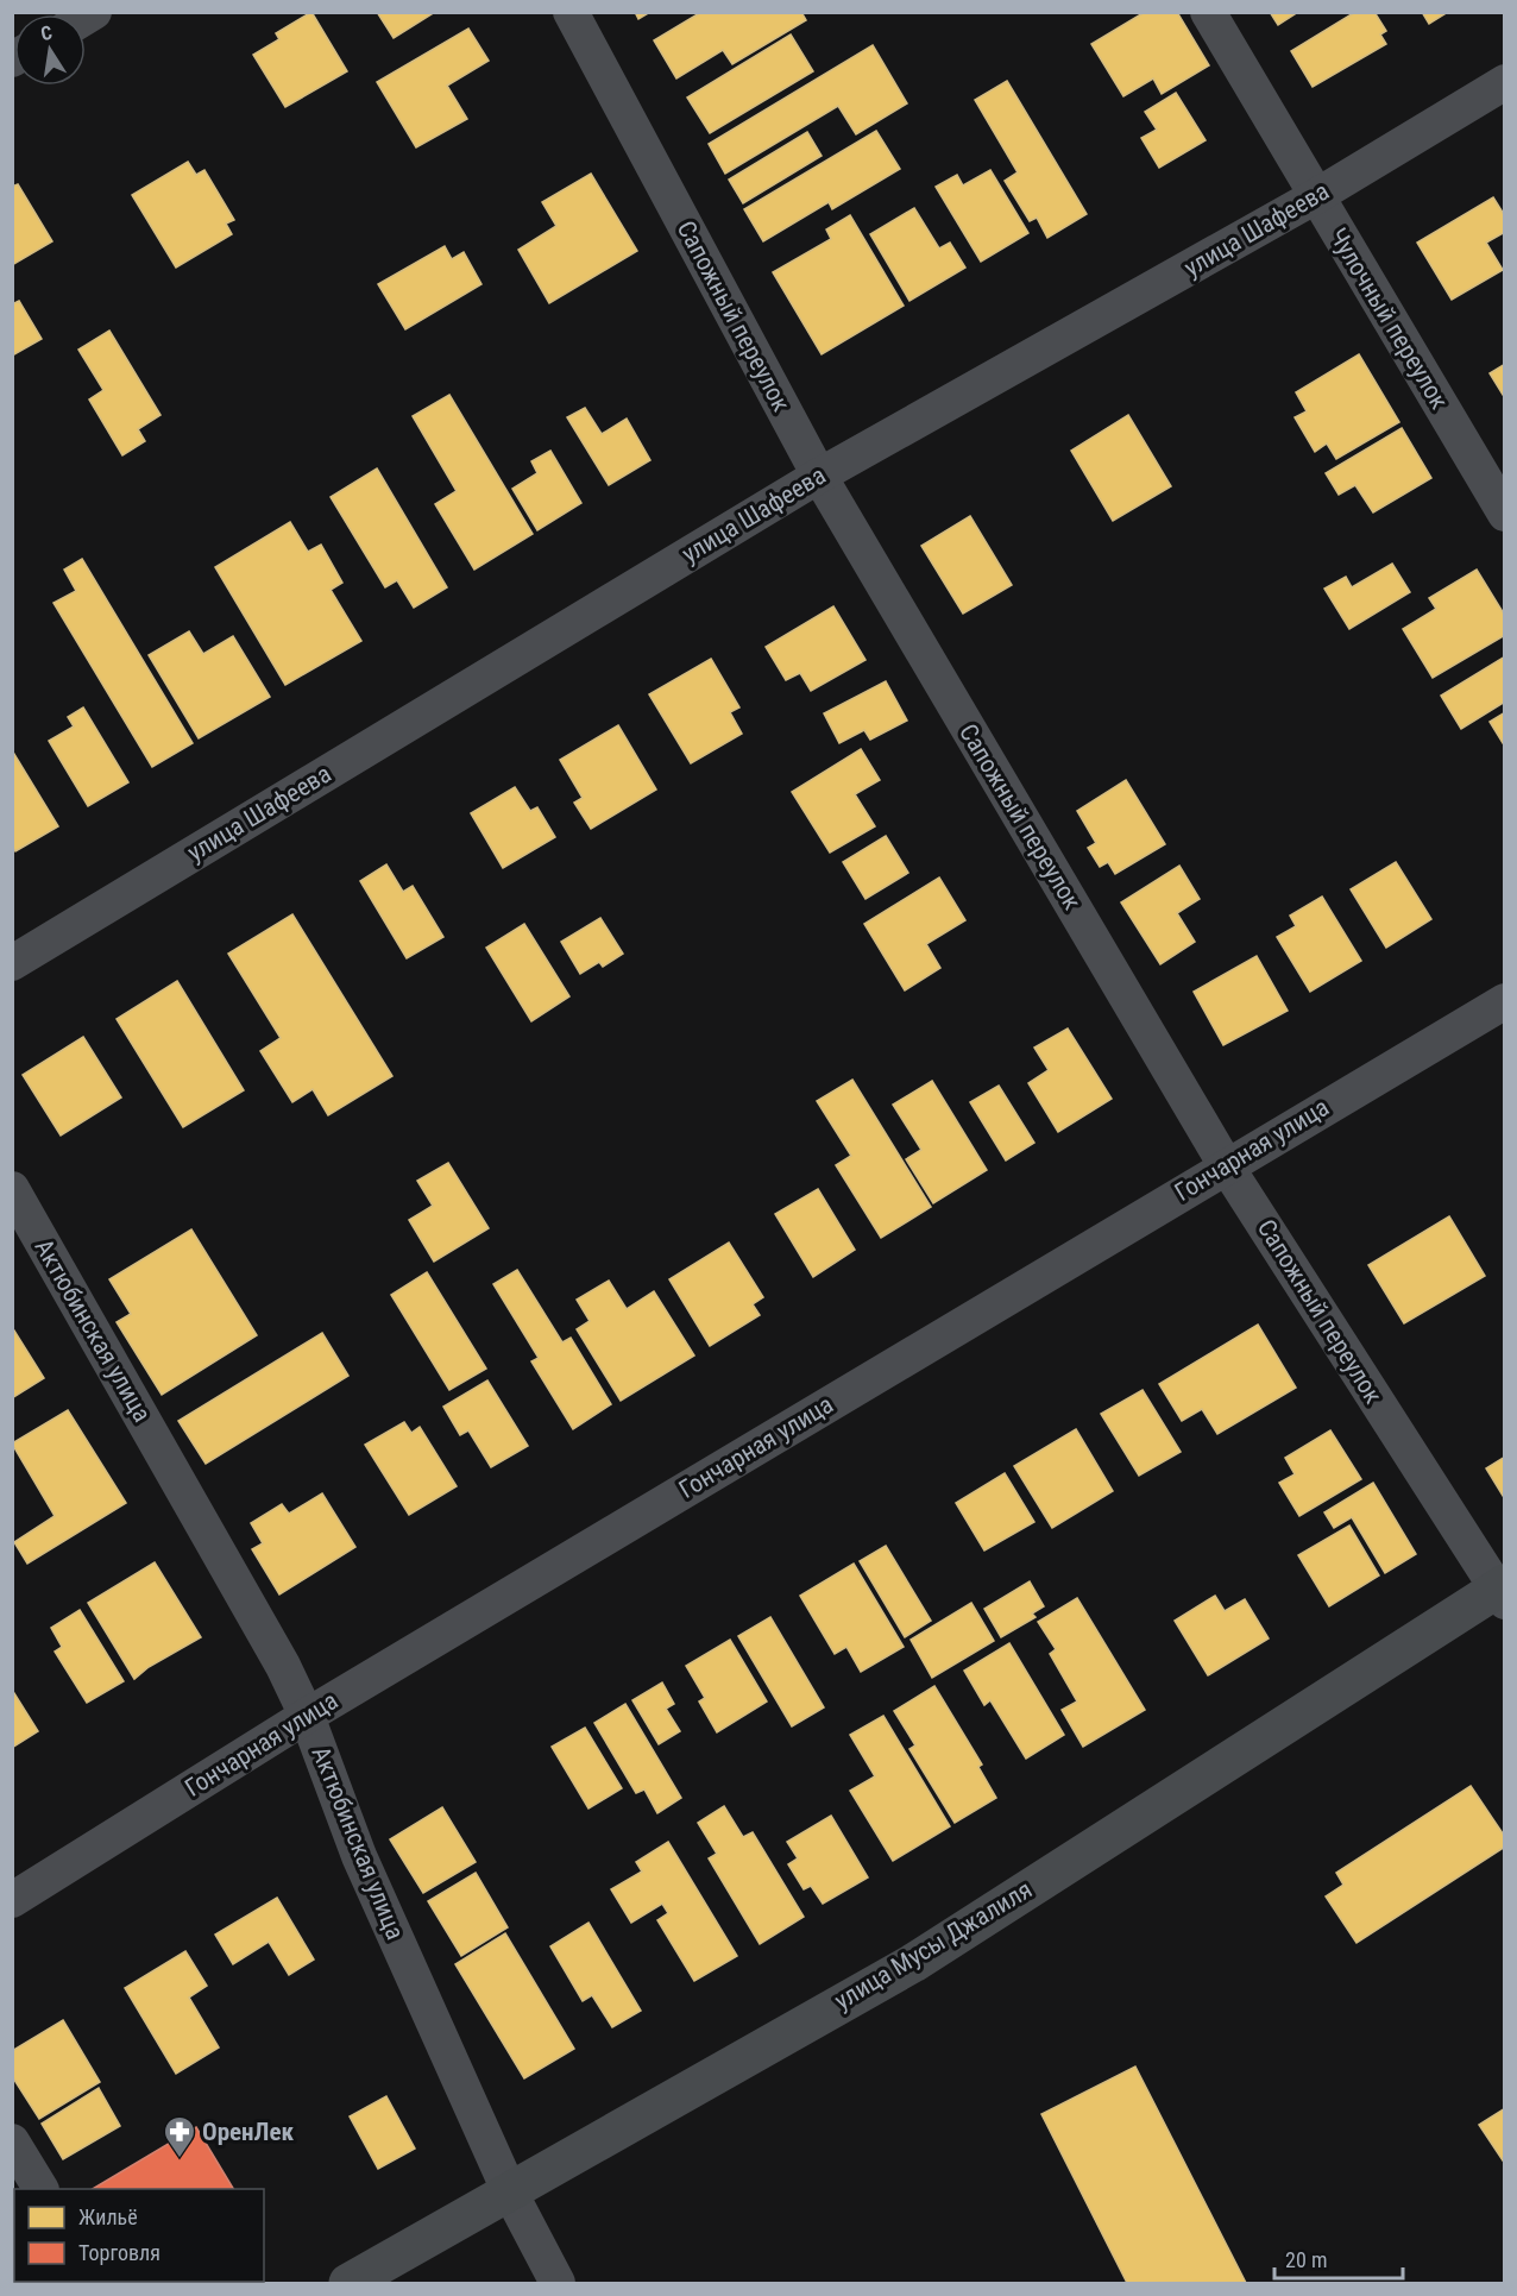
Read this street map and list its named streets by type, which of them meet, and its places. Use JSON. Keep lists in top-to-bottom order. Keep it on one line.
{"streets":{"street":["улица Шафеева","Сапожный переулок","Чулочный переулок","Гончарная улица","Актюбинская улица","улица Мусы Джалиля"]},"crossings":[["улица Шафеева","Сапожный переулок"],["улица Шафеева","Чулочный переулок"],["Сапожный переулок","Гончарная улица"],["Сапожный переулок","улица Мусы Джалиля"],["Гончарная улица","Актюбинская улица"],["Актюбинская улица","улица Мусы Джалиля"]],"places":{"pharmacy":["ОренЛек"]},"legend":["Жильё","Торговля"],"scale_bar":"20 m","north":"top"}
